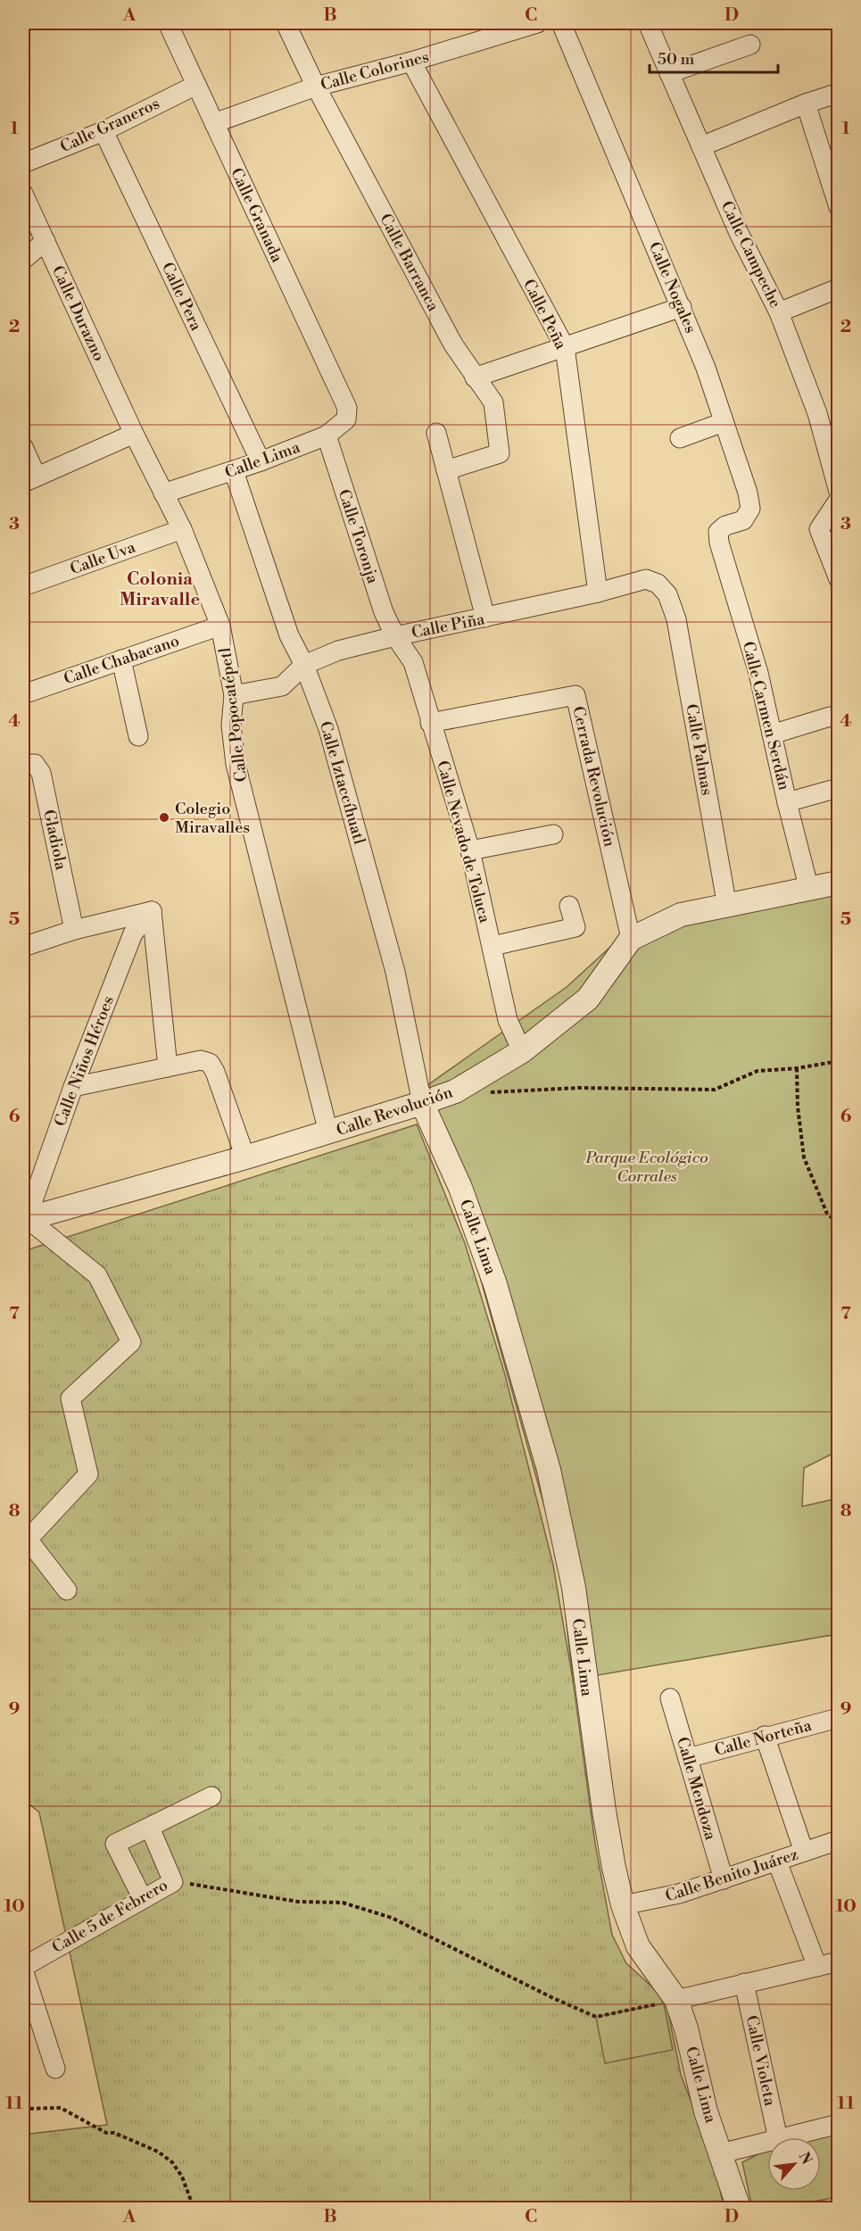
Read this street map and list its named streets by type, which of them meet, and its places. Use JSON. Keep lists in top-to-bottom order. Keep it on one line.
{"streets":{"street":["Calle Colorines","Calle Graneros","Calle Granada","Calle Campeche","Calle Barranca","Calle Nogales","Calle Pera","Calle Durazno","Calle Peña","Calle Lima","Calle Toronja","Calle Uva","Calle Piña","Calle Chabacano","Calle Popocatépetl","Calle Carmen Serdán","Calle Palmas","Cerrada Revolución","Calle Iztaccíhuatl","Gladiola","Calle Nevado de Toluca","Calle Niños Héroes","Calle Revolución","Calle Norteña","Calle Mendoza","Calle Benito Juárez","Calle 5 de Febrero","Calle Violeta"]},"crossings":[["Calle Colorines","Calle Granada"],["Calle Colorines","Calle Barranca"],["Calle Colorines","Calle Peña"],["Calle Graneros","Calle Granada"],["Calle Graneros","Calle Pera"],["Calle Granada","Calle Lima"],["Calle Nogales","Calle Carmen Serdán"],["Calle Pera","Calle Lima"],["Calle Durazno","Calle Popocatépetl"],["Calle Peña","Calle Piña"],["Calle Lima","Calle Toronja"],["Calle Lima","Calle Popocatépetl"],["Calle Lima","Calle Iztaccíhuatl"],["Calle Lima","Calle Revolución"],["Calle Lima","Calle Benito Juárez"],["Calle Toronja","Calle Piña"],["Calle Toronja","Calle Nevado de Toluca"],["Calle Uva","Calle Popocatépetl"],["Calle Piña","Calle Popocatépetl"],["Calle Piña","Calle Palmas"],["Calle Piña","Calle Iztaccíhuatl"],["Calle Piña","Calle Nevado de Toluca"],["Calle Chabacano","Calle Popocatépetl"],["Calle Popocatépetl","Calle Revolución"],["Calle Carmen Serdán","Calle Revolución"],["Calle Palmas","Calle Revolución"],["Cerrada Revolución","Calle Nevado de Toluca"],["Cerrada Revolución","Calle Revolución"],["Calle Iztaccíhuatl","Calle Revolución"],["Calle Nevado de Toluca","Calle Revolución"],["Calle Niños Héroes","Calle Revolución"],["Calle Norteña","Calle Mendoza"],["Calle Mendoza","Calle Benito Juárez"]],"districts":["Colonia Miravalle"],"parks":["Parque Ecológico Corrales"],"places":["Colegio Miravalles"],"scale_bar":"50 m","north":"top right","grid":{"columns":["A","B","C","D"],"rows":["1","2","3","4","5","6","7","8","9","10","11"]}}
